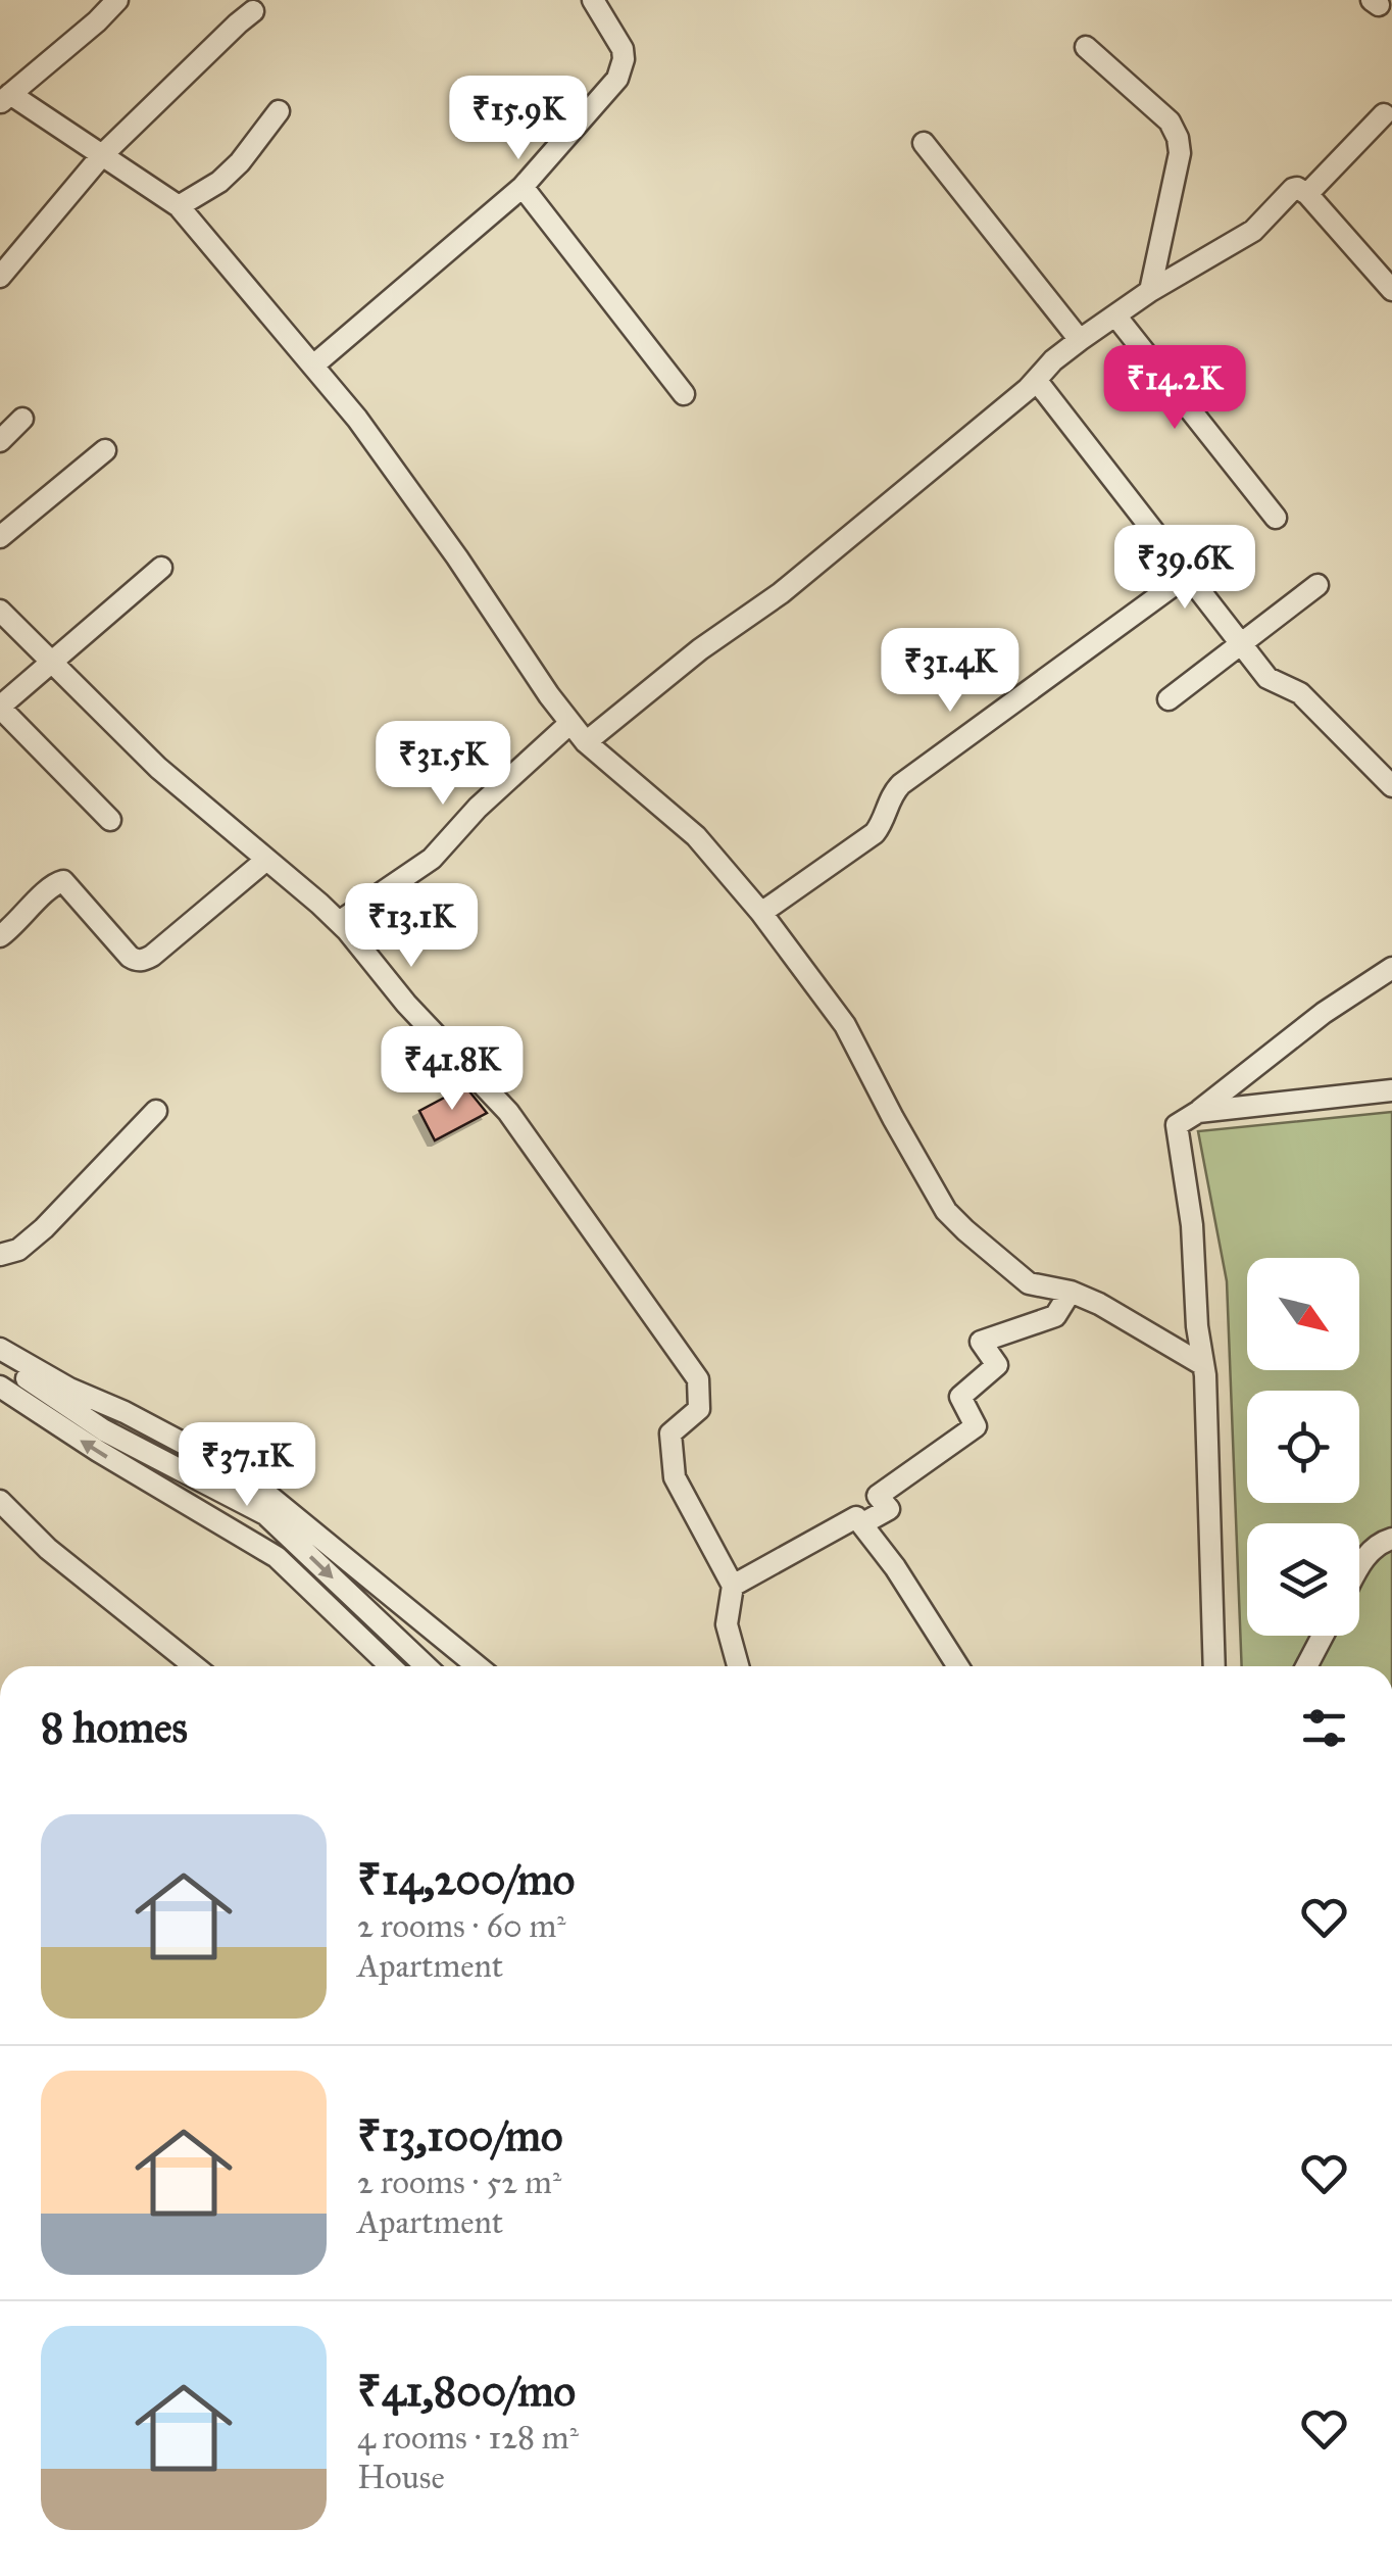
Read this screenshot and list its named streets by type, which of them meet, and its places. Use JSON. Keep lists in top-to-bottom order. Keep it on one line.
{"north":"bottom right","page":{"price":["₹15.9K","₹14.2K","₹39.6K","₹31.4K","₹31.5K","₹13.1K","₹41.8K","₹37.1K"],"heading":"8 homes","list":[{"name":"₹14,200/mo","note":"2 rooms · 60 m² · Apartment"},{"name":"₹13,100/mo","note":"2 rooms · 52 m² · Apartment"},{"name":"₹41,800/mo","note":"4 rooms · 128 m² · House"}]}}
